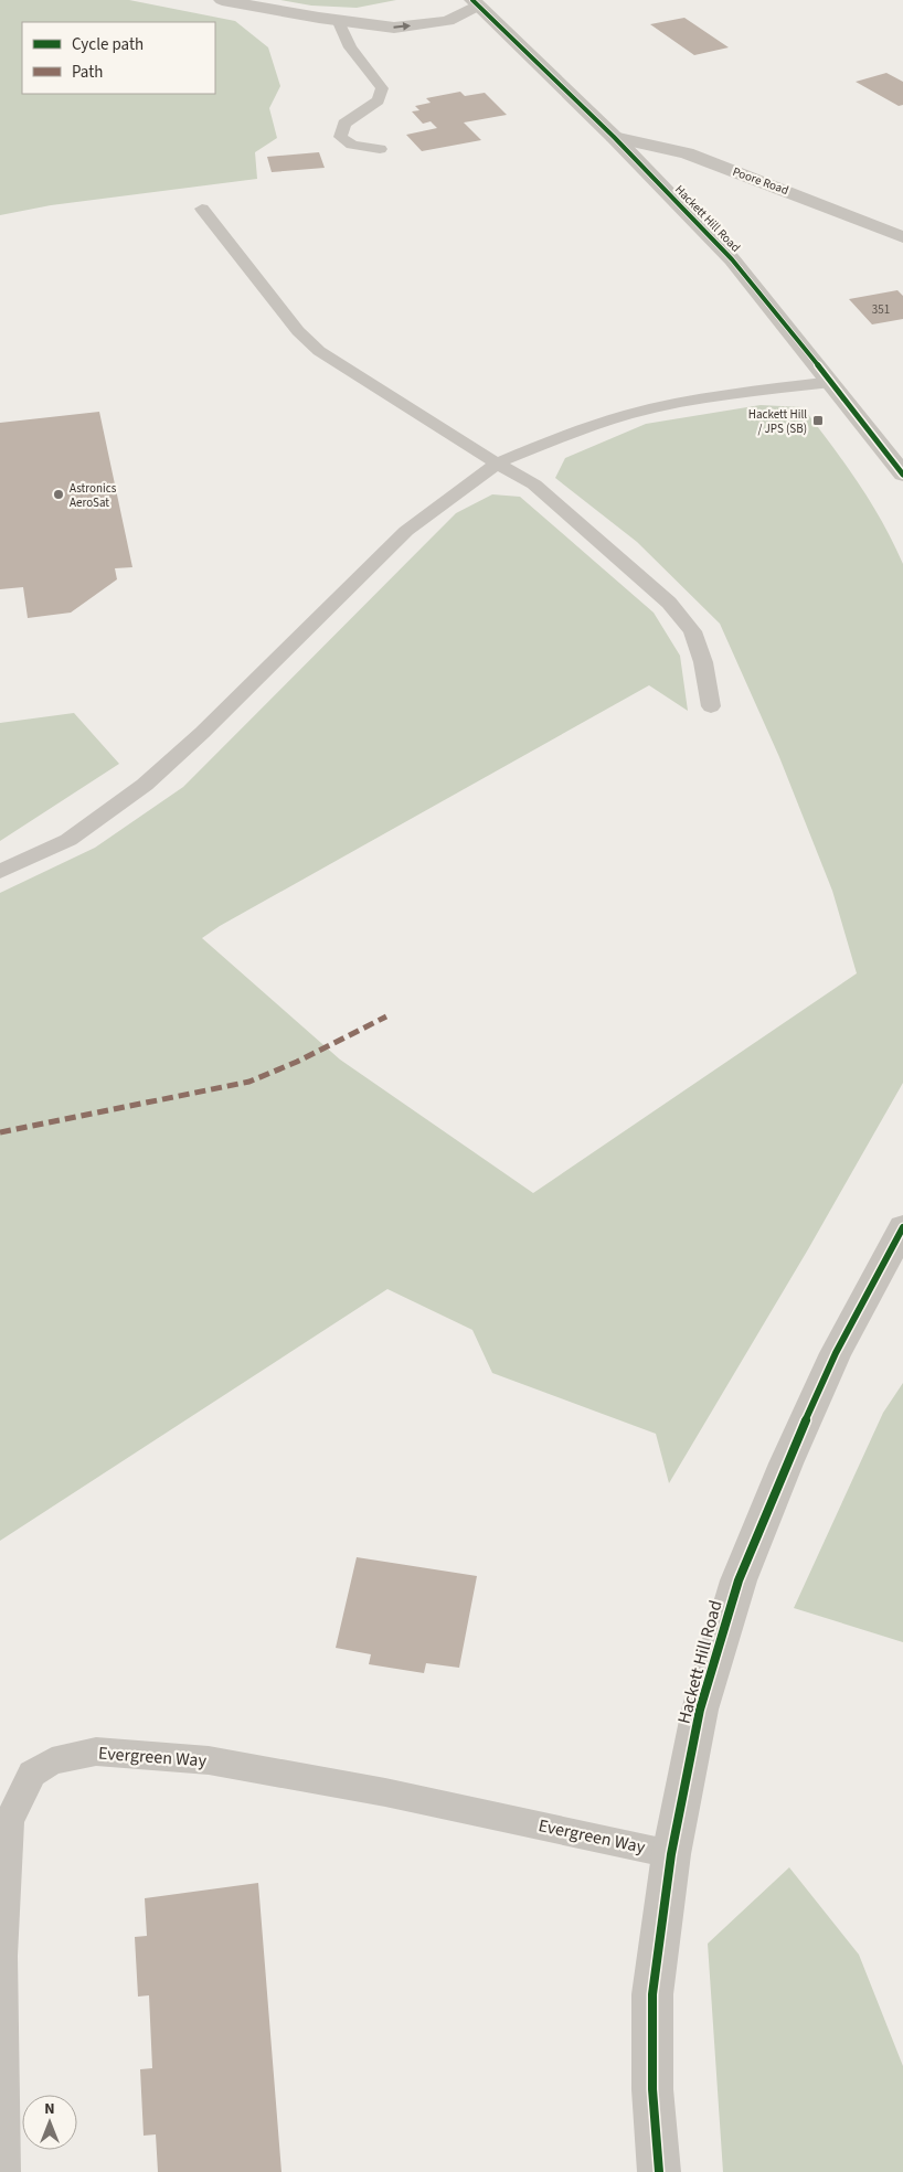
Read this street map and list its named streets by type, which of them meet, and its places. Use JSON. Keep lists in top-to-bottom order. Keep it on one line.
{"streets":{"street":["Poore Road","Hackett Hill Road"],"lane":["Evergreen Way"]},"crossings":[["Poore Road","Hackett Hill Road"],["Hackett Hill Road","Evergreen Way"]],"places":{"transit":["Hackett Hill / JPS (SB)"],"other":["Astronics AeroSat"]},"house_numbers":["351"],"legend":["Cycle path","Path"],"north":"top"}
